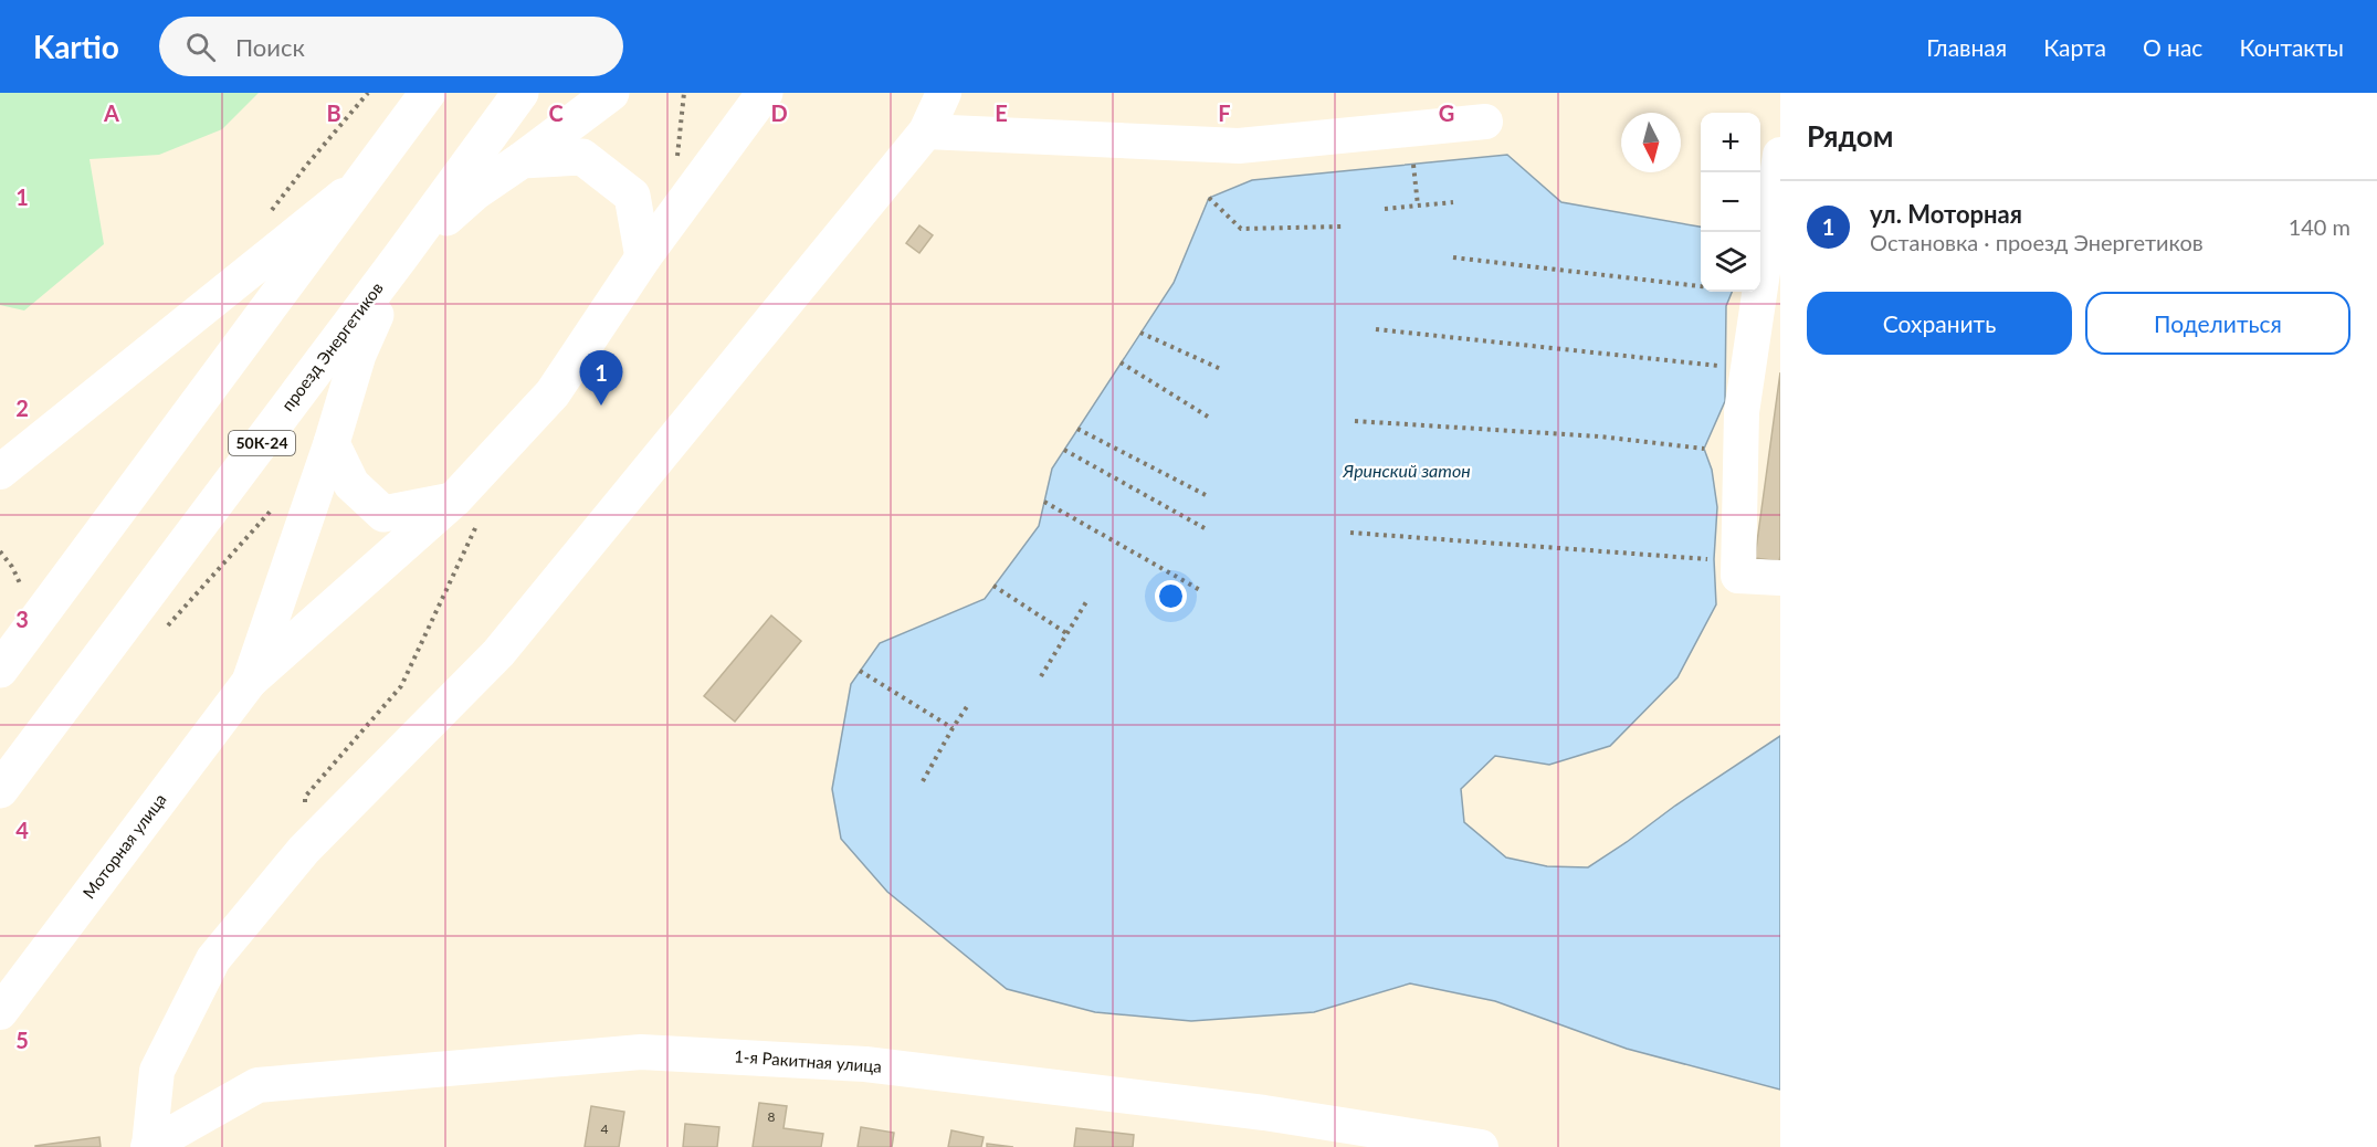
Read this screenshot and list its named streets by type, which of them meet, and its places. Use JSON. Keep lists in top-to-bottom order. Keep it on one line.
{"streets":{"main road":["проезд Энергетиков","50К-24"],"street":["Моторная улица","1-я Ракитная улица"]},"water":["Яринский затон"],"house_numbers":["8","4"],"north":"bottom","page":{"header":"Kartio","search":"Поиск","nav":["Главная","Карта","О нас","Контакты"],"heading":"Рядом","map_buttons":["+","−"],"list":[{"mark":"1","name":"ул. Моторная","note":"Остановка · проезд Энергетиков","value":"140 m"}],"buttons":["Сохранить","Поделиться"],"pins":"1"},"grid":{"columns":["A","B","C","D","E","F","G"],"rows":["1","2","3","4","5"]}}
